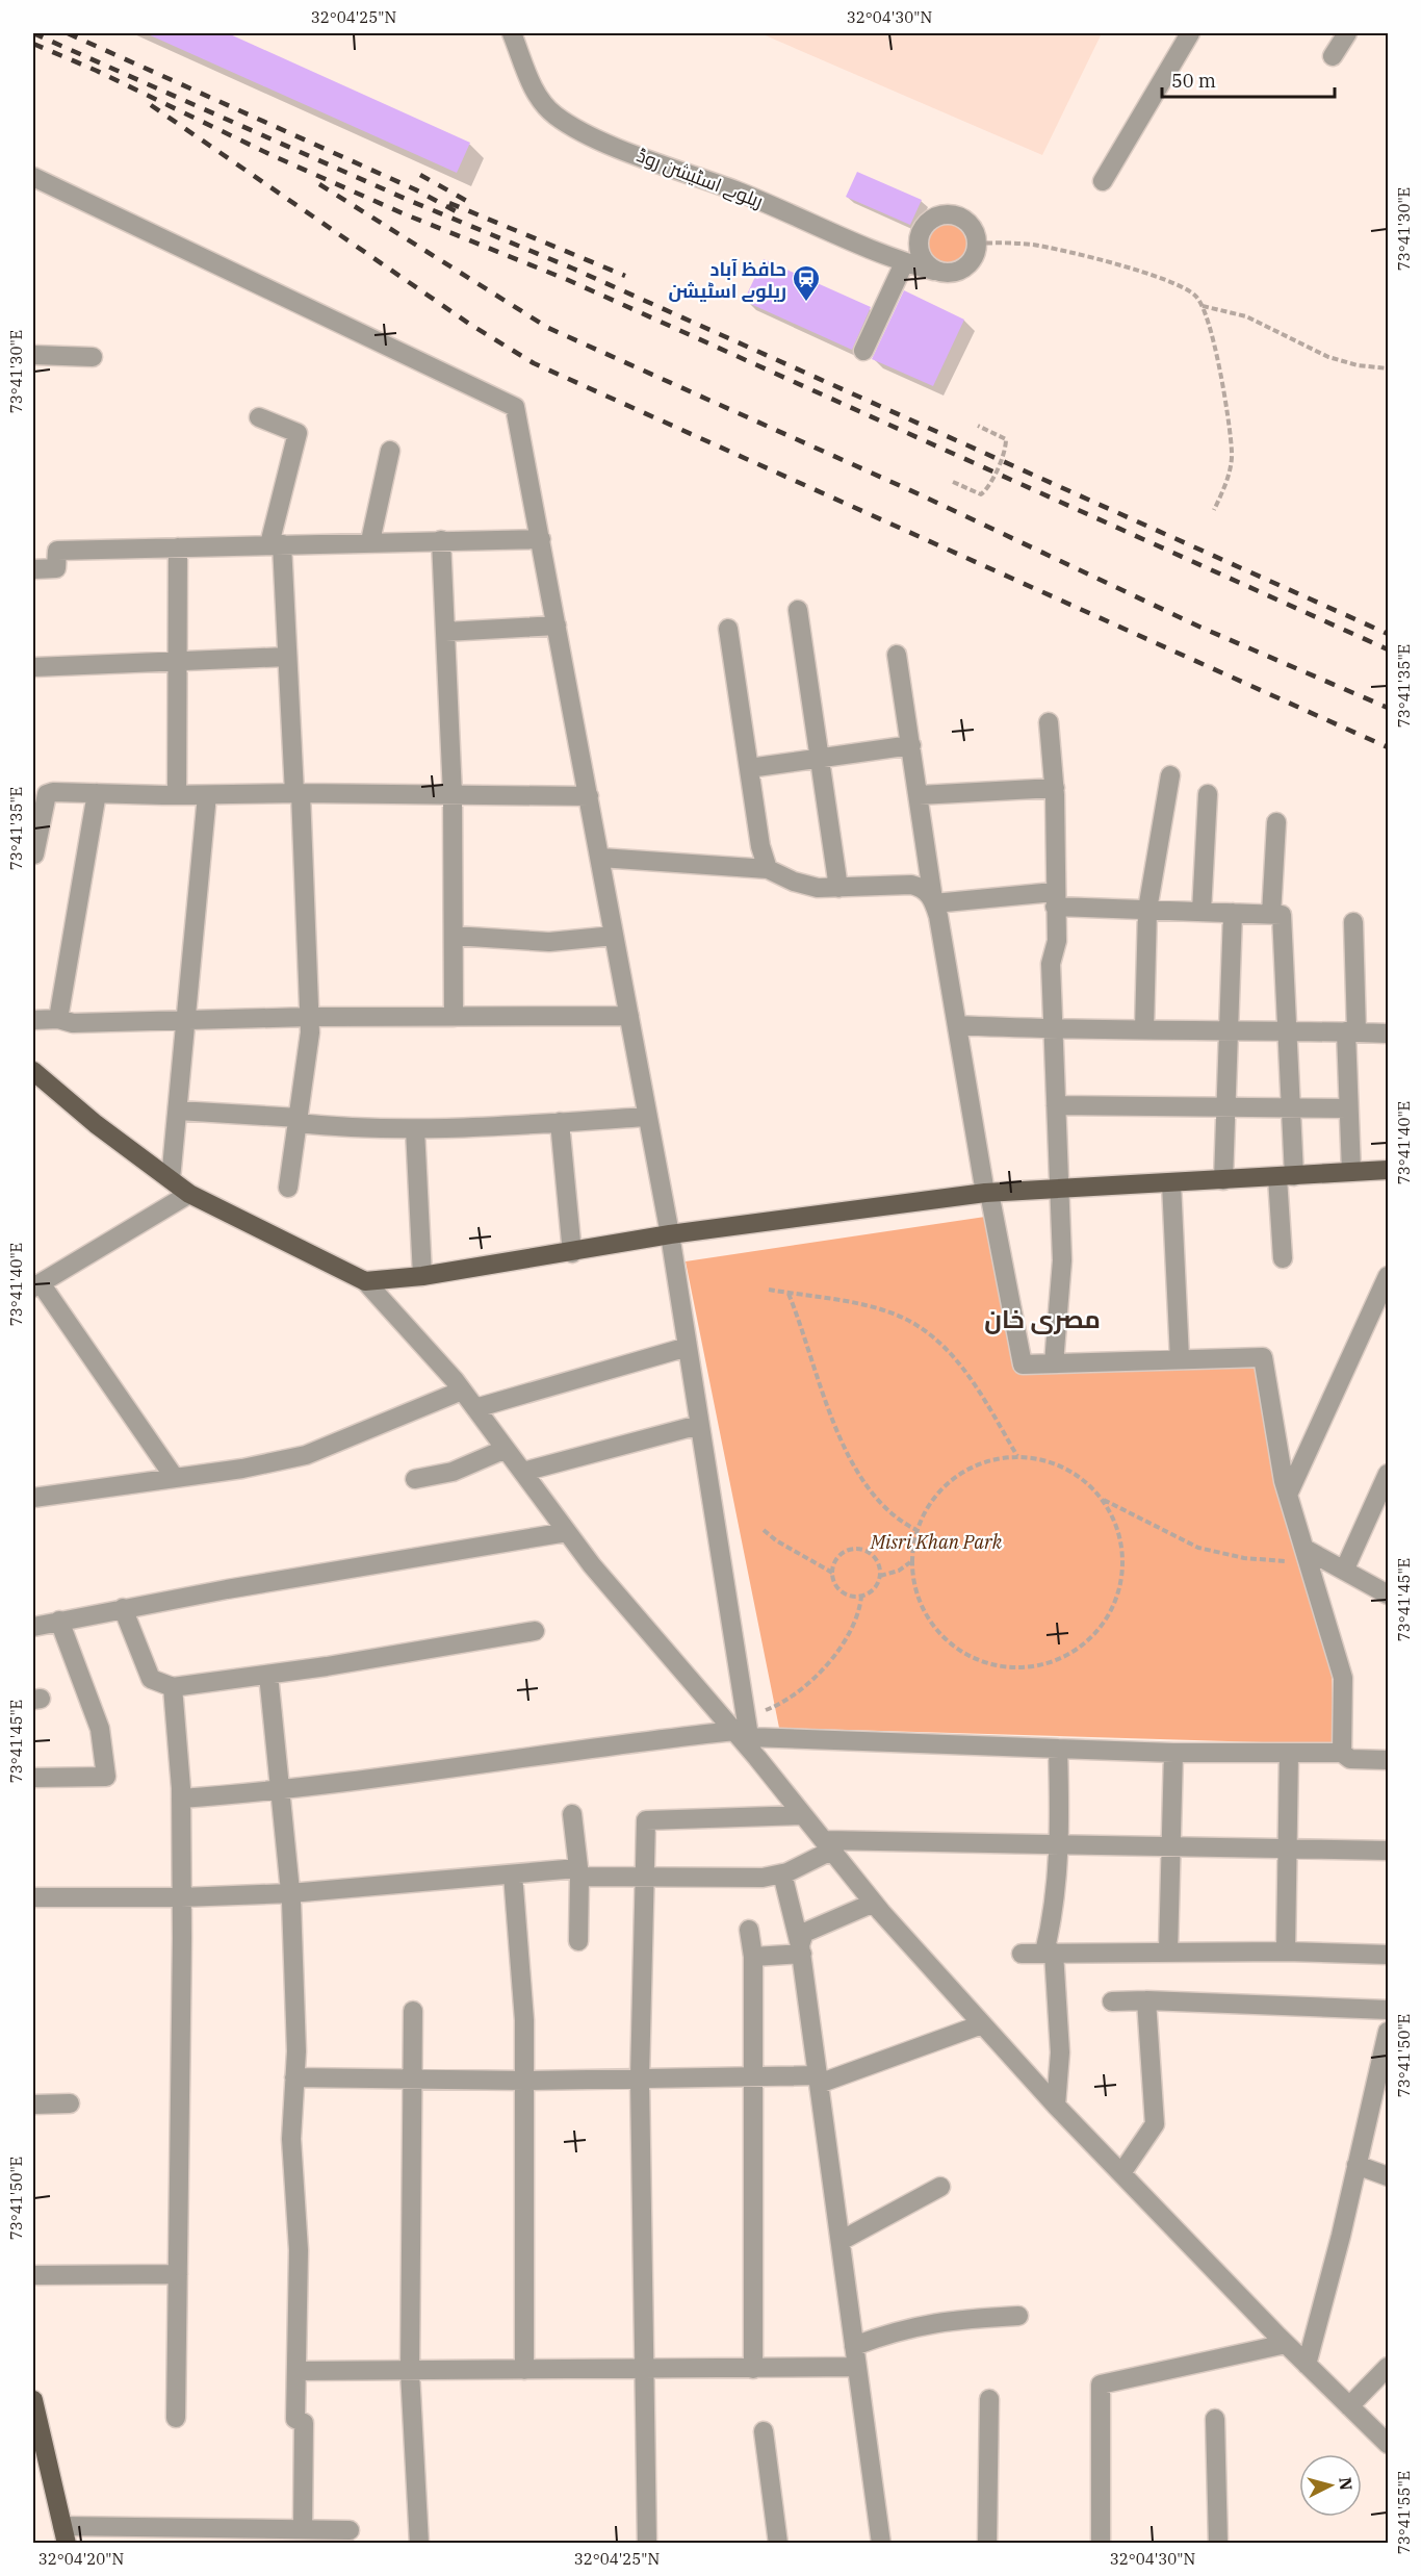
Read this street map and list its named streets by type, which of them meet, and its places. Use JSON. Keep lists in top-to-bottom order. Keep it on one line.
{"streets":{"street":["ریلوے اسٹیشن روڈ"]},"districts":["مصری خان"],"parks":["Misri Khan Park"],"places":{"station":["حافظ آباد ریلوے اسٹیشن"]},"scale_bar":"50 m","north":"right","coordinates":["32°04'25\"N","32°04'30\"N","73°41'30\"E","73°41'35\"E","73°41'40\"E","73°41'45\"E","73°41'50\"E","73°41'55\"E","32°04'20\"N"]}
